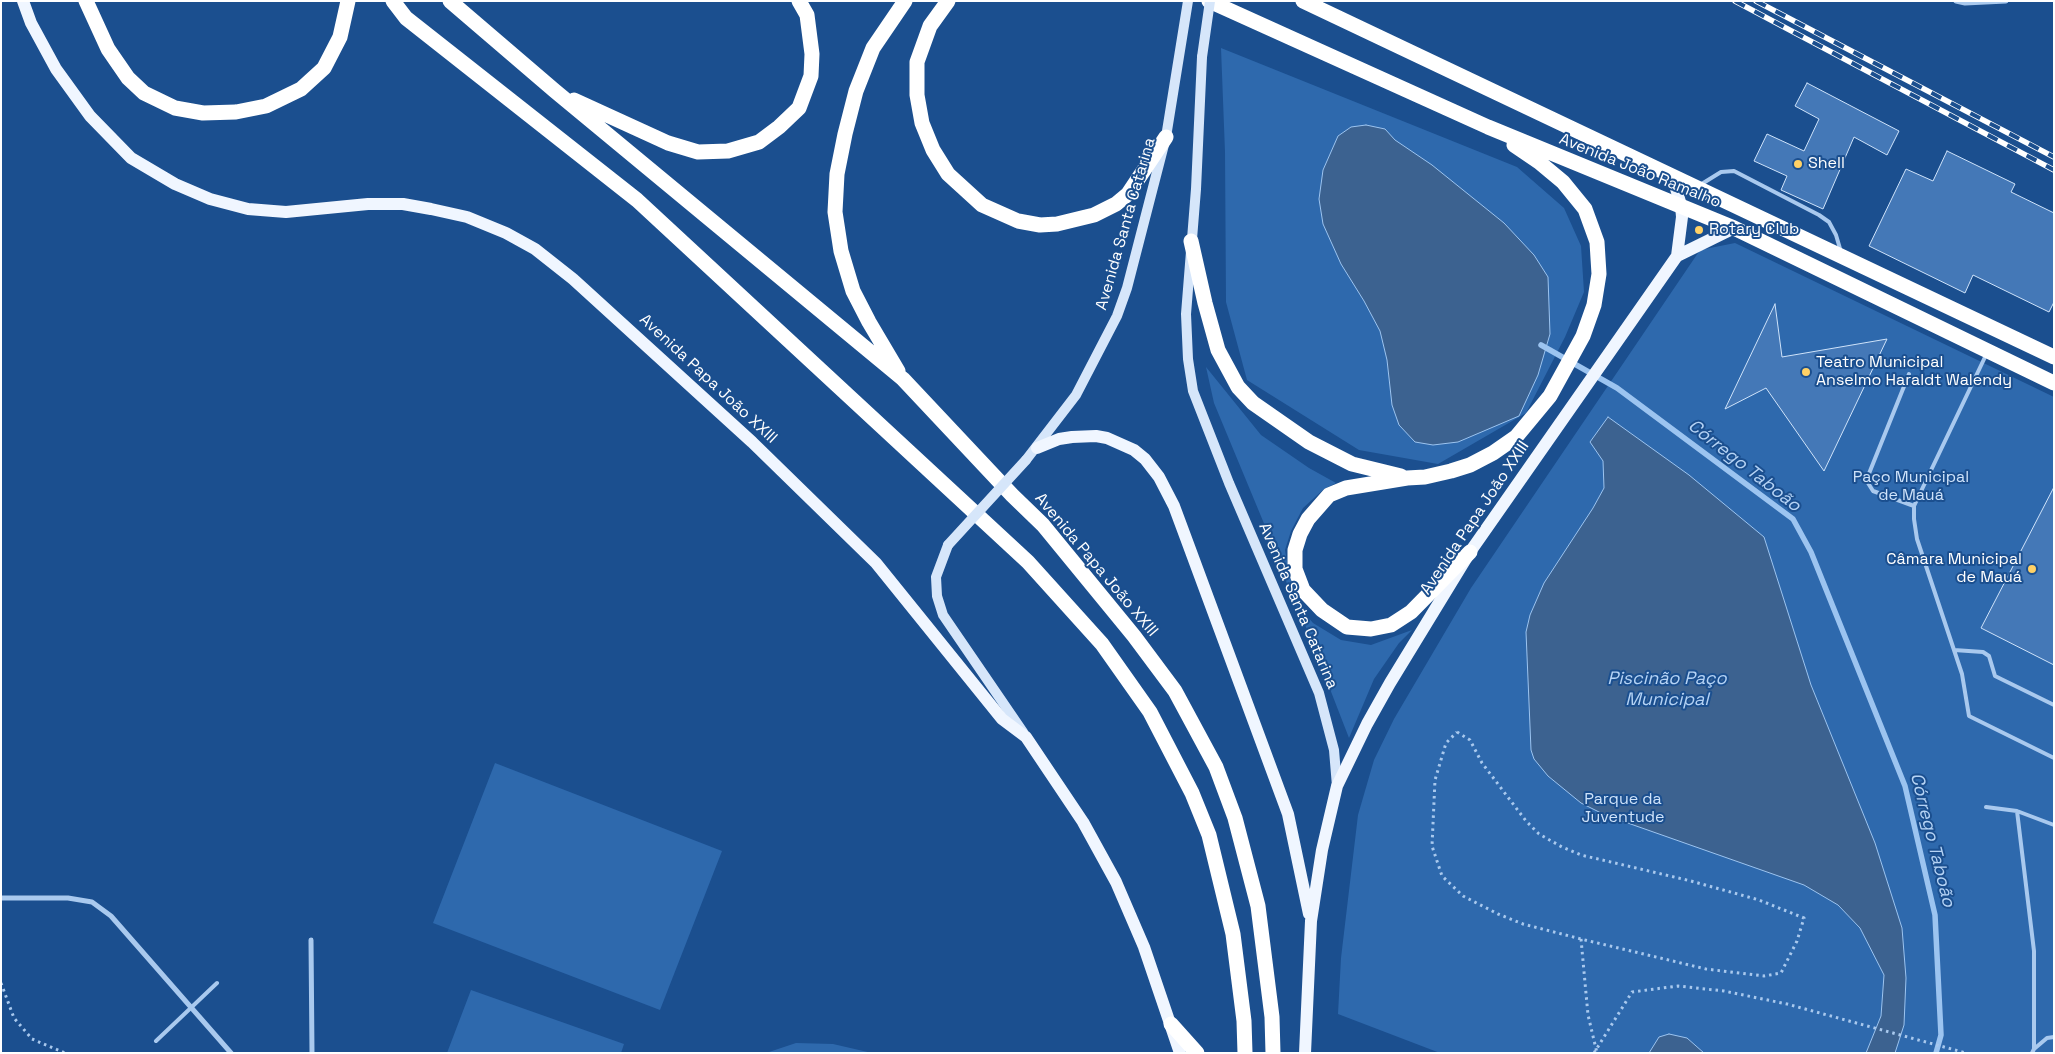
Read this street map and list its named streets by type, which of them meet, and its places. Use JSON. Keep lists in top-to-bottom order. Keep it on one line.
{"streets":{"highway":["Avenida João Ramalho","Avenida Papa João XXIII"],"main road":["Avenida Santa Catarina"]},"crossings":[["Avenida João Ramalho","Avenida Santa Catarina"],["Avenida João Ramalho","Avenida Papa João XXIII"],["Avenida Santa Catarina","Avenida Papa João XXIII"]],"water":["Córrego Taboão","Piscinão Paço Municipal"],"parks":["Paço Municipal de Mauá","Parque da Juventude"],"places":["Shell","Rotary Club","Teatro Municipal Anselmo Haraldt Walendy","Câmara Municipal de Mauá"]}
